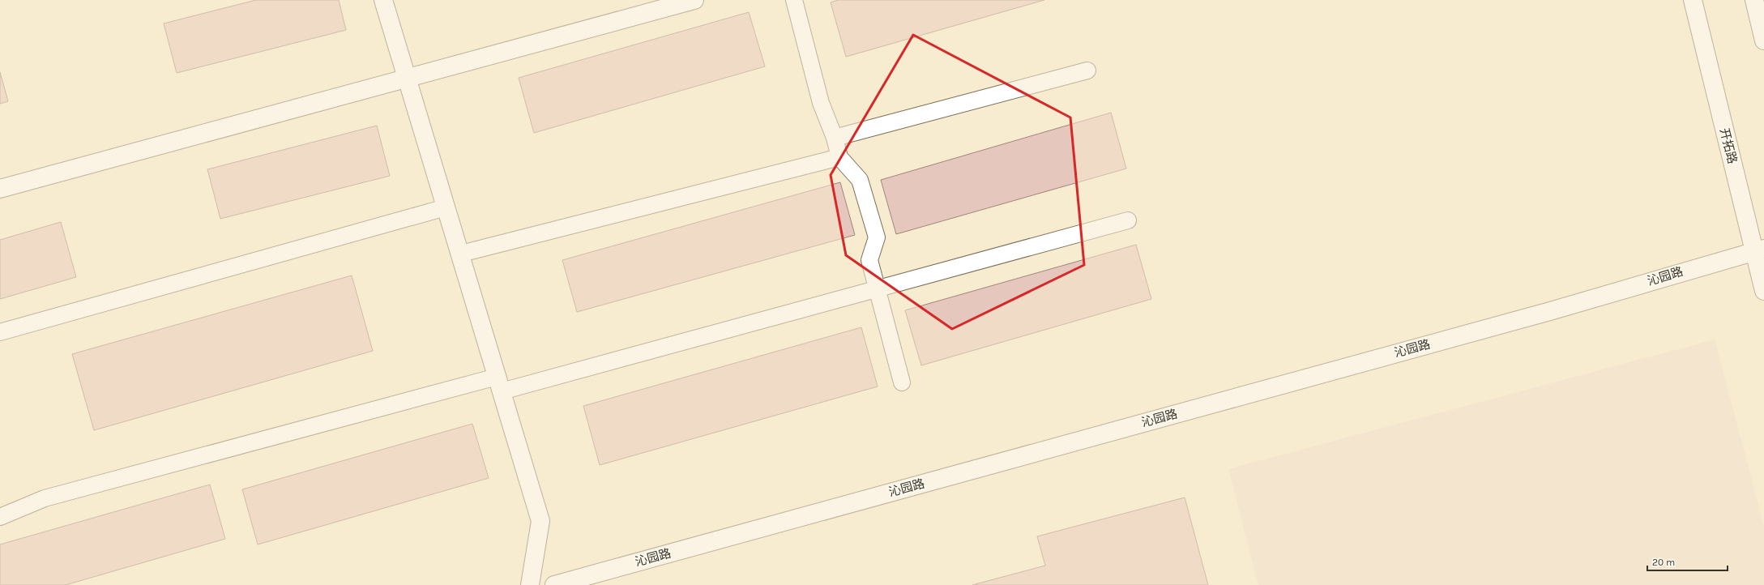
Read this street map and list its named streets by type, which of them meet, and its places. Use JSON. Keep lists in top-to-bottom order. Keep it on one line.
{"streets":{"street":["开拓路","沁园路"]},"crossings":[["开拓路","沁园路"]],"scale_bar":"20 m"}
